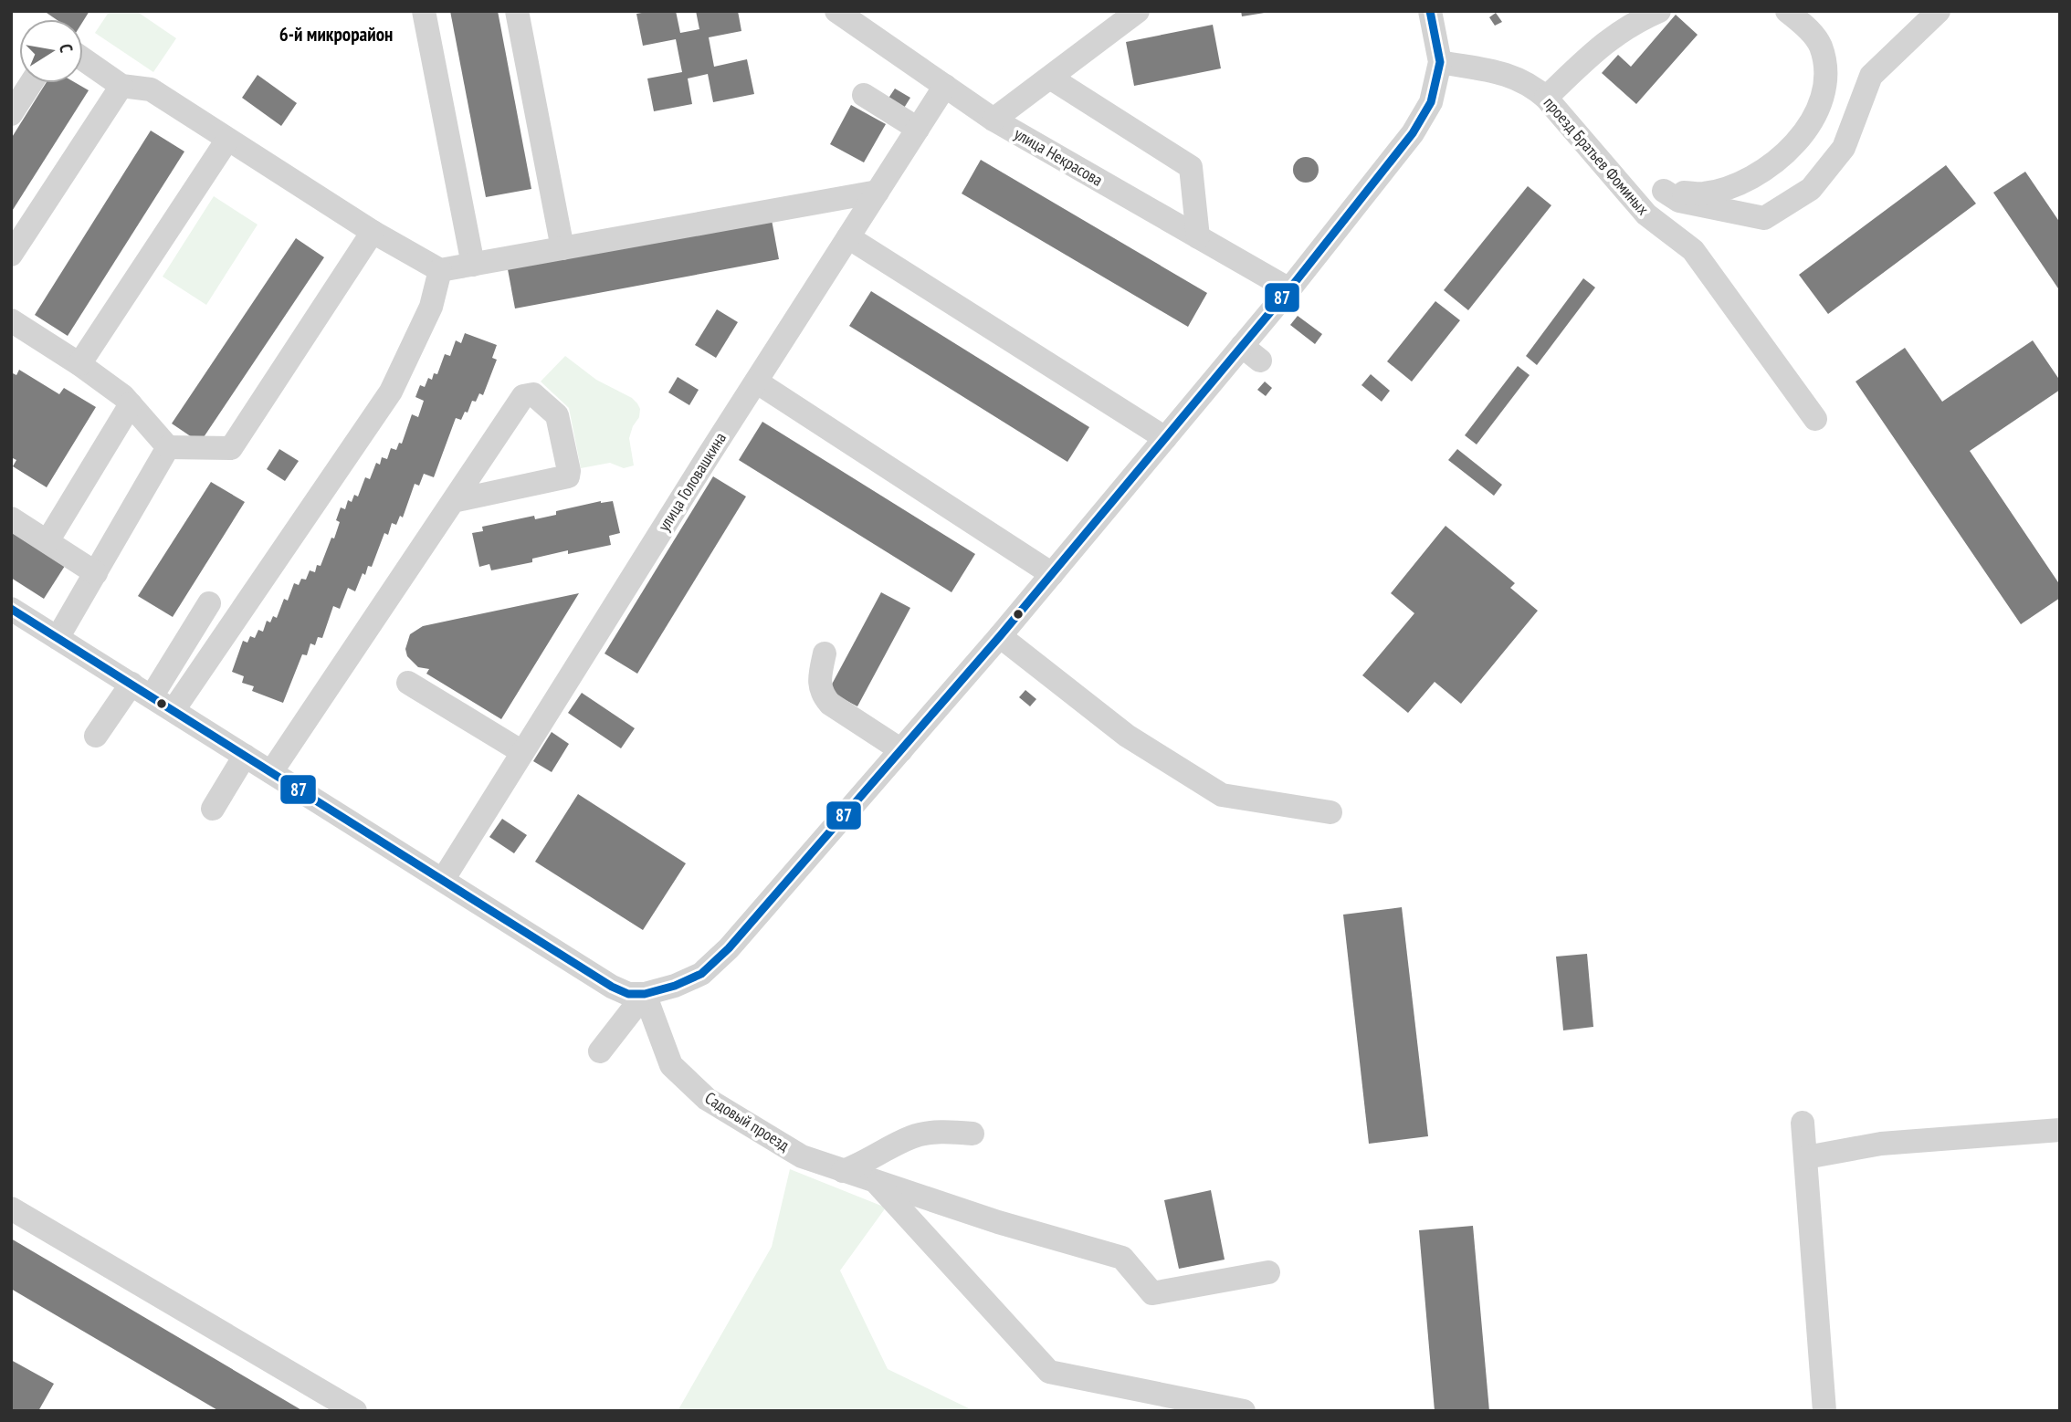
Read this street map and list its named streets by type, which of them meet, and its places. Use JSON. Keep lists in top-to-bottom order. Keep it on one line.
{"streets":{"street":["проезд Братьев Фоминых","улица Некрасова","улица Головашкина","Садовый проезд"]},"crossings":[["улица Некрасова","улица Головашкина"]],"districts":["6-й микрорайон"],"lines":["transit line 87"],"north":"right"}
